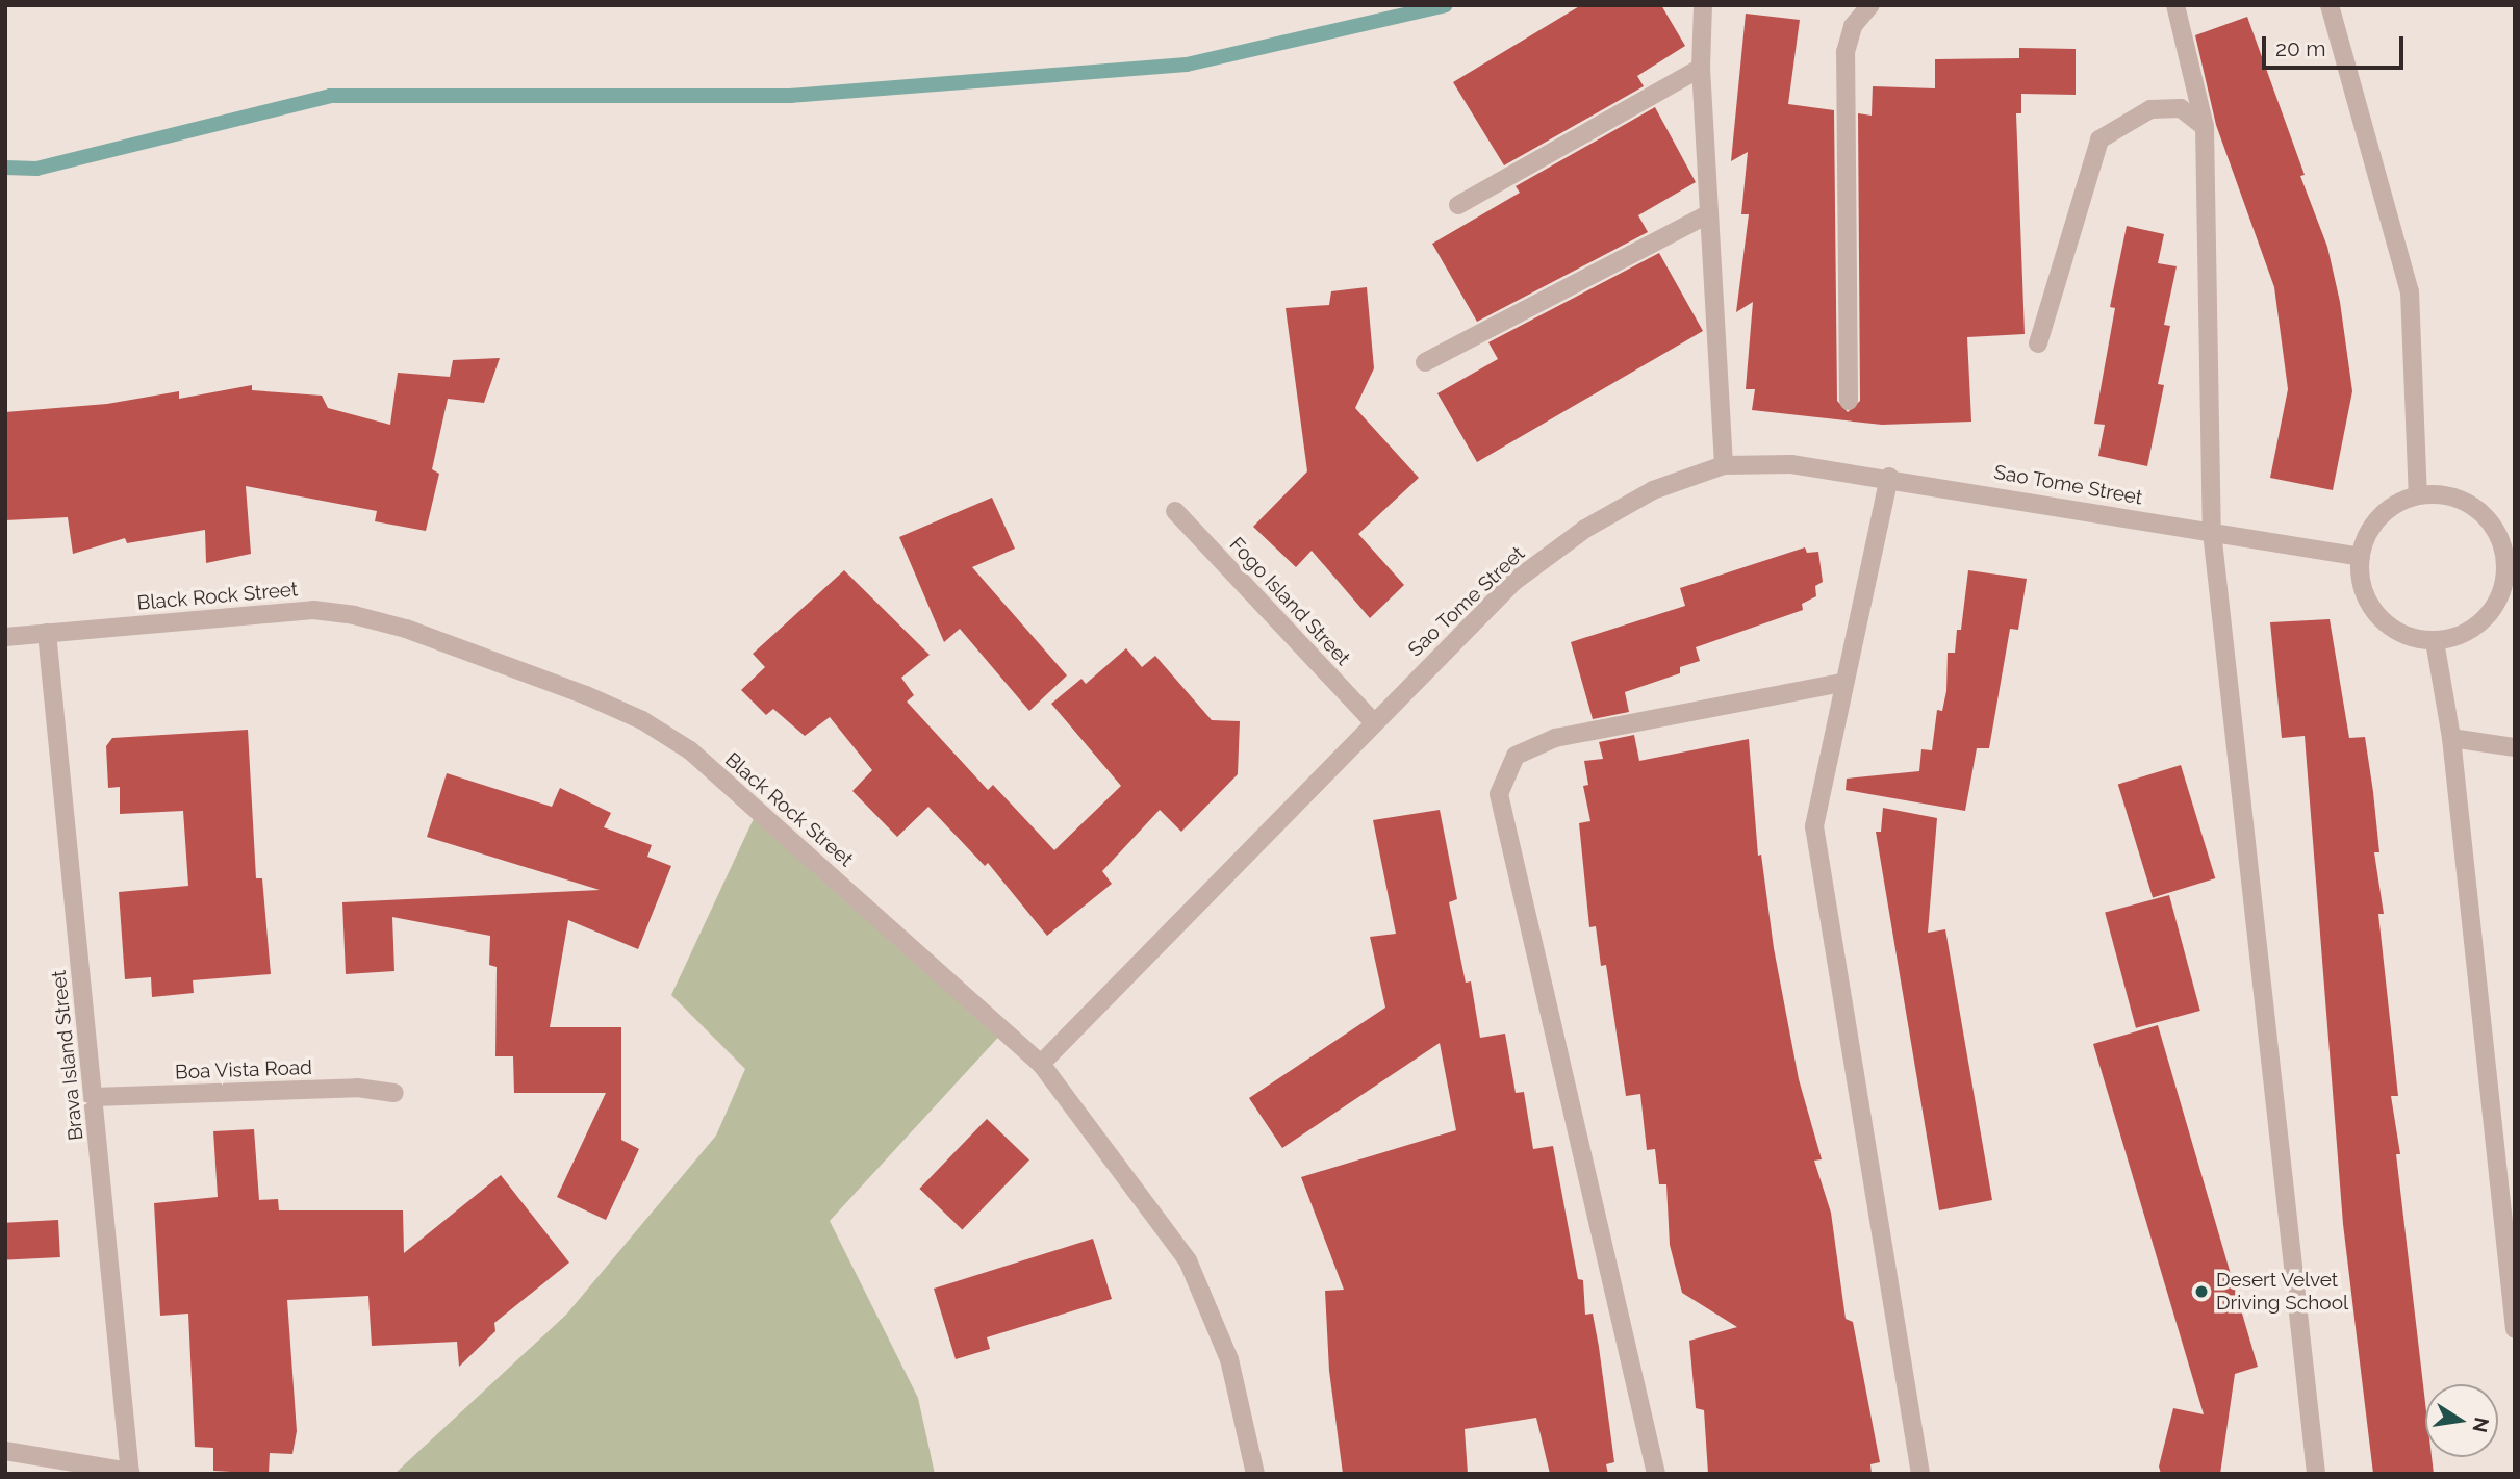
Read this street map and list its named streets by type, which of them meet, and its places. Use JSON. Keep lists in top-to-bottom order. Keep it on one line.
{"streets":{"street":["Sao Tome Street","Black Rock Street","Fogo Island Street","Brava Island Street","Boa Vista Road"]},"crossings":[["Sao Tome Street","Black Rock Street"],["Sao Tome Street","Fogo Island Street"],["Black Rock Street","Brava Island Street"],["Brava Island Street","Boa Vista Road"]],"places":["Desert Velvet Driving School"],"scale_bar":"20 m","north":"right"}
